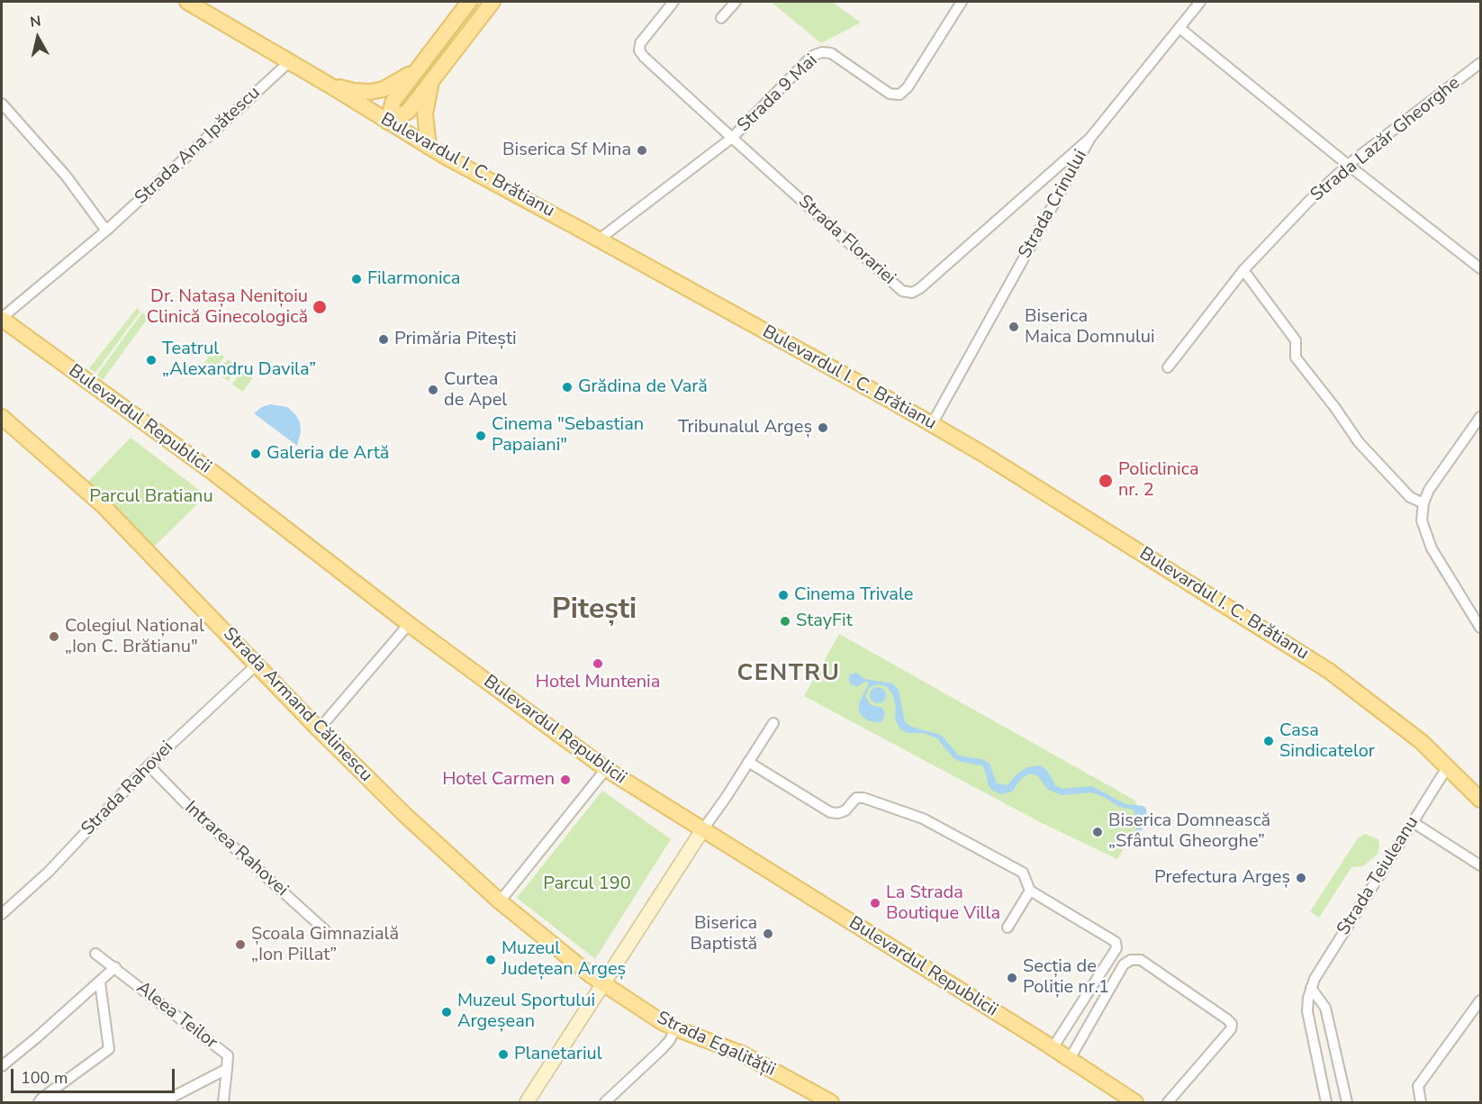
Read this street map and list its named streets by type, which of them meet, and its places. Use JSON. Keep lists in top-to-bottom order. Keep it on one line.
{"streets":{"main road":["Bulevardul I. C. Brătianu","Bulevardul Republicii","Strada Armand Călinescu","Strada Egalității"],"street":["Strada 9 Mai","Strada Lazăr Gheorghe","Strada Ana Ipătescu","Strada Crinului","Strada Florariei","Strada Rahovei","Intrarea Rahovei","Strada Teiuleanu","Aleea Teilor"]},"crossings":[["Strada 9 Mai","Bulevardul I. C. Brătianu"],["Strada 9 Mai","Strada Florariei"],["Strada Ana Ipătescu","Bulevardul I. C. Brătianu"],["Strada Ana Ipătescu","Bulevardul Republicii"],["Bulevardul I. C. Brătianu","Strada Crinului"],["Bulevardul I. C. Brătianu","Strada Teiuleanu"],["Strada Crinului","Strada Florariei"],["Strada Armand Călinescu","Strada Rahovei"],["Strada Armand Călinescu","Strada Egalității"],["Strada Rahovei","Intrarea Rahovei"]],"districts":["Pitești","CENTRU"],"parks":["Parcul Bratianu","Parcul 190"],"places":["Biserica Sf Mina","Filarmonica","Dr. Natașa Nenițoiu Clinică Ginecologică","Biserica Maica Domnului","Primăria Pitești","Teatrul „Alexandru Davila”","Grădina de Vară","Curtea de Apel","Tribunalul Argeș","Cinema \"Sebastian Papaiani\"","Galeria de Artă","Policlinica nr. 2","Cinema Trivale","StayFit","Colegiul Național „Ion C. Brătianu\"","Hotel Muntenia","Casa Sindicatelor","Hotel Carmen","Biserica Domnească „Sfântul Gheorghe”","Prefectura Argeș","La Strada Boutique Villa","Biserica Baptistă","Școala Gimnazială „Ion Pillat”","Muzeul Județean Argeș","Secția de Poliție nr.1","Muzeul Sportului Argeșean","Planetariul"],"scale_bar":"100 m","north":"top"}
